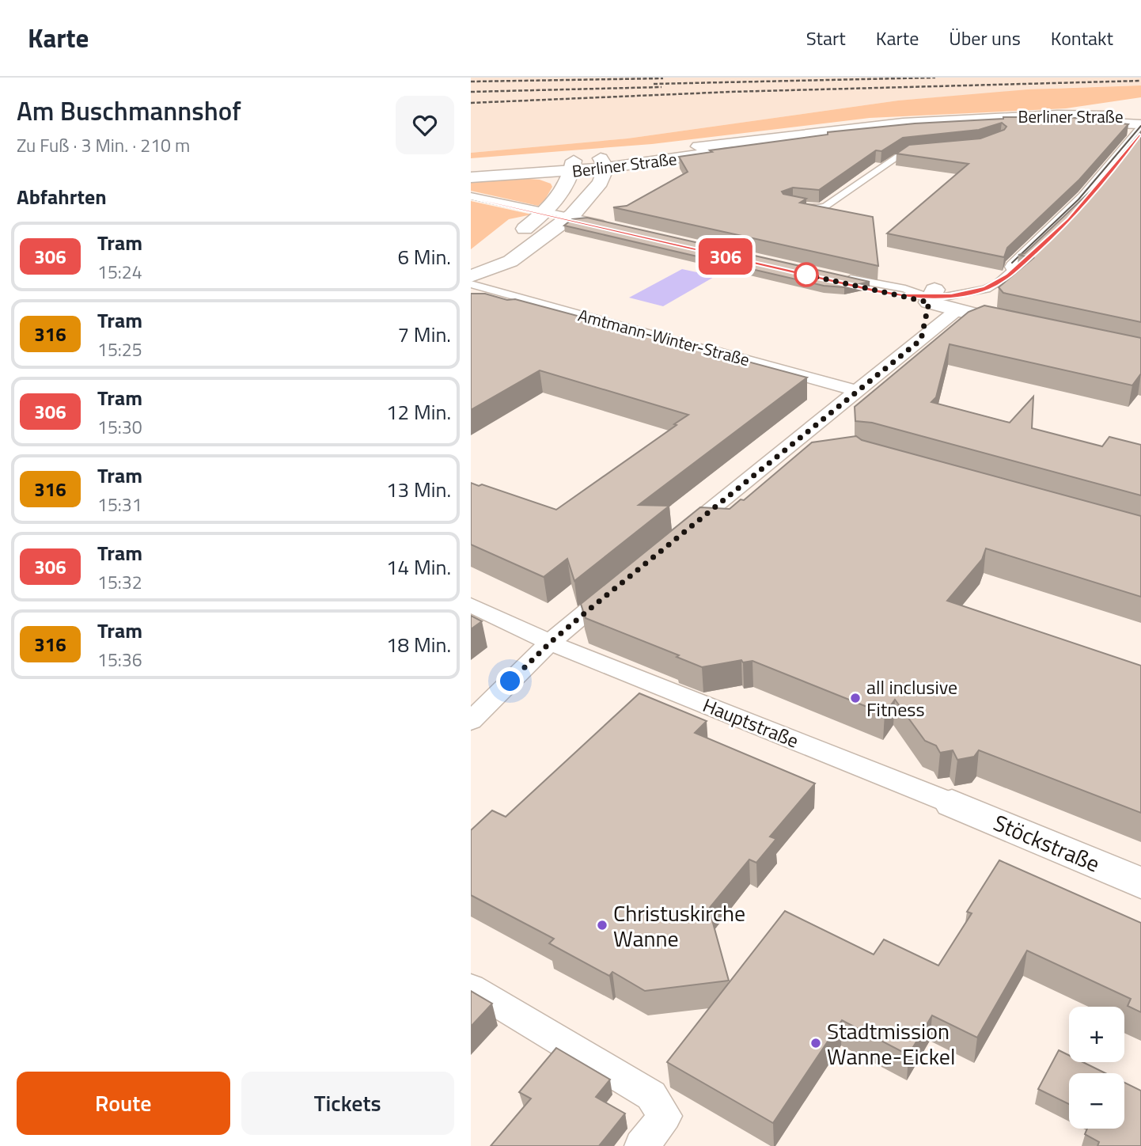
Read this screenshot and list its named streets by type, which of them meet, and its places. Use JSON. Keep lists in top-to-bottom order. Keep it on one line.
{"streets":{"main road":["Berliner Straße","Stöckstraße"],"street":["Amtmann-Winter-Straße","Hauptstraße"]},"crossings":[["Hauptstraße","Stöckstraße"]],"places":["all inclusive Fitness","Christuskirche Wanne","Stadtmission Wanne-Eickel"],"lines":["tram line 306"],"page":{"header":"Karte","nav":["Start","Karte","Über uns","Kontakt"],"heading":[["Am Buschmannshof","Zu Fuß · 3 Min. · 210 m"],"Abfahrten"],"on_map":"306","list":[{"mark":"306","name":"Tram","note":"15:24","value":"6 Min."},{"mark":"316","name":"Tram","note":"15:25","value":"7 Min."},{"mark":"306","name":"Tram","note":"15:30","value":"12 Min."},{"mark":"316","name":"Tram","note":"15:31","value":"13 Min."},{"mark":"306","name":"Tram","note":"15:32","value":"14 Min."},{"mark":"316","name":"Tram","note":"15:36","value":"18 Min."}],"map_buttons":["+","−"],"buttons":["Route","Tickets"]}}
